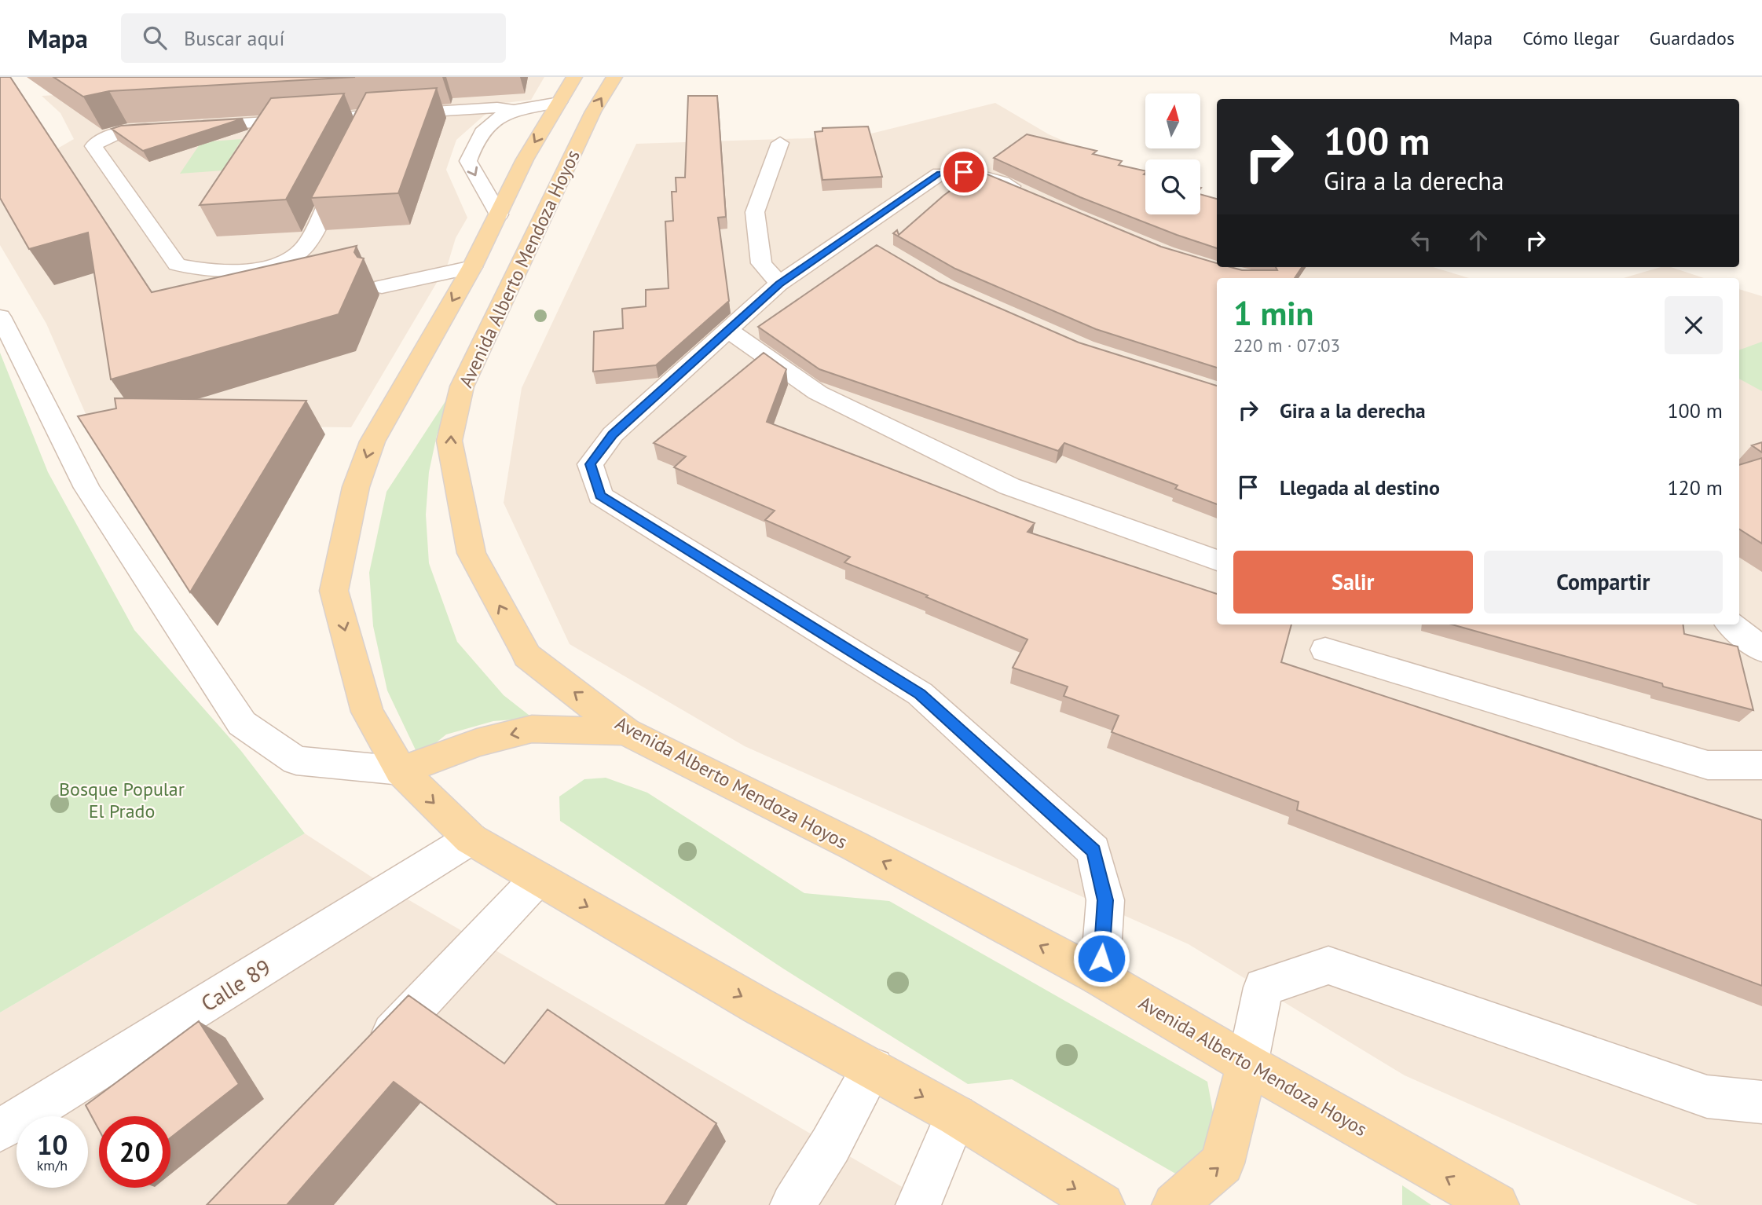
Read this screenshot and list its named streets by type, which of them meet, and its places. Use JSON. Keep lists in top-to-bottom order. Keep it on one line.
{"streets":{"main road":["Avenida Alberto Mendoza Hoyos"],"street":["Calle 89"]},"crossings":[["Avenida Alberto Mendoza Hoyos","Calle 89"]],"parks":["Bosque Popular El Prado"],"north":"top","page":{"header":"Mapa","search":"Buscar aquí","nav":["Mapa","Cómo llegar","Guardados"],"turn":["100 m","Gira a la derecha"],"heading":["1 min","220 m · 07:03"],"list":[{"name":"Gira a la derecha","value":"100 m"},{"name":"Llegada al destino","value":"120 m"}],"buttons":["Salir","Compartir"],"speed":"10 km/h","limit":"20"}}
